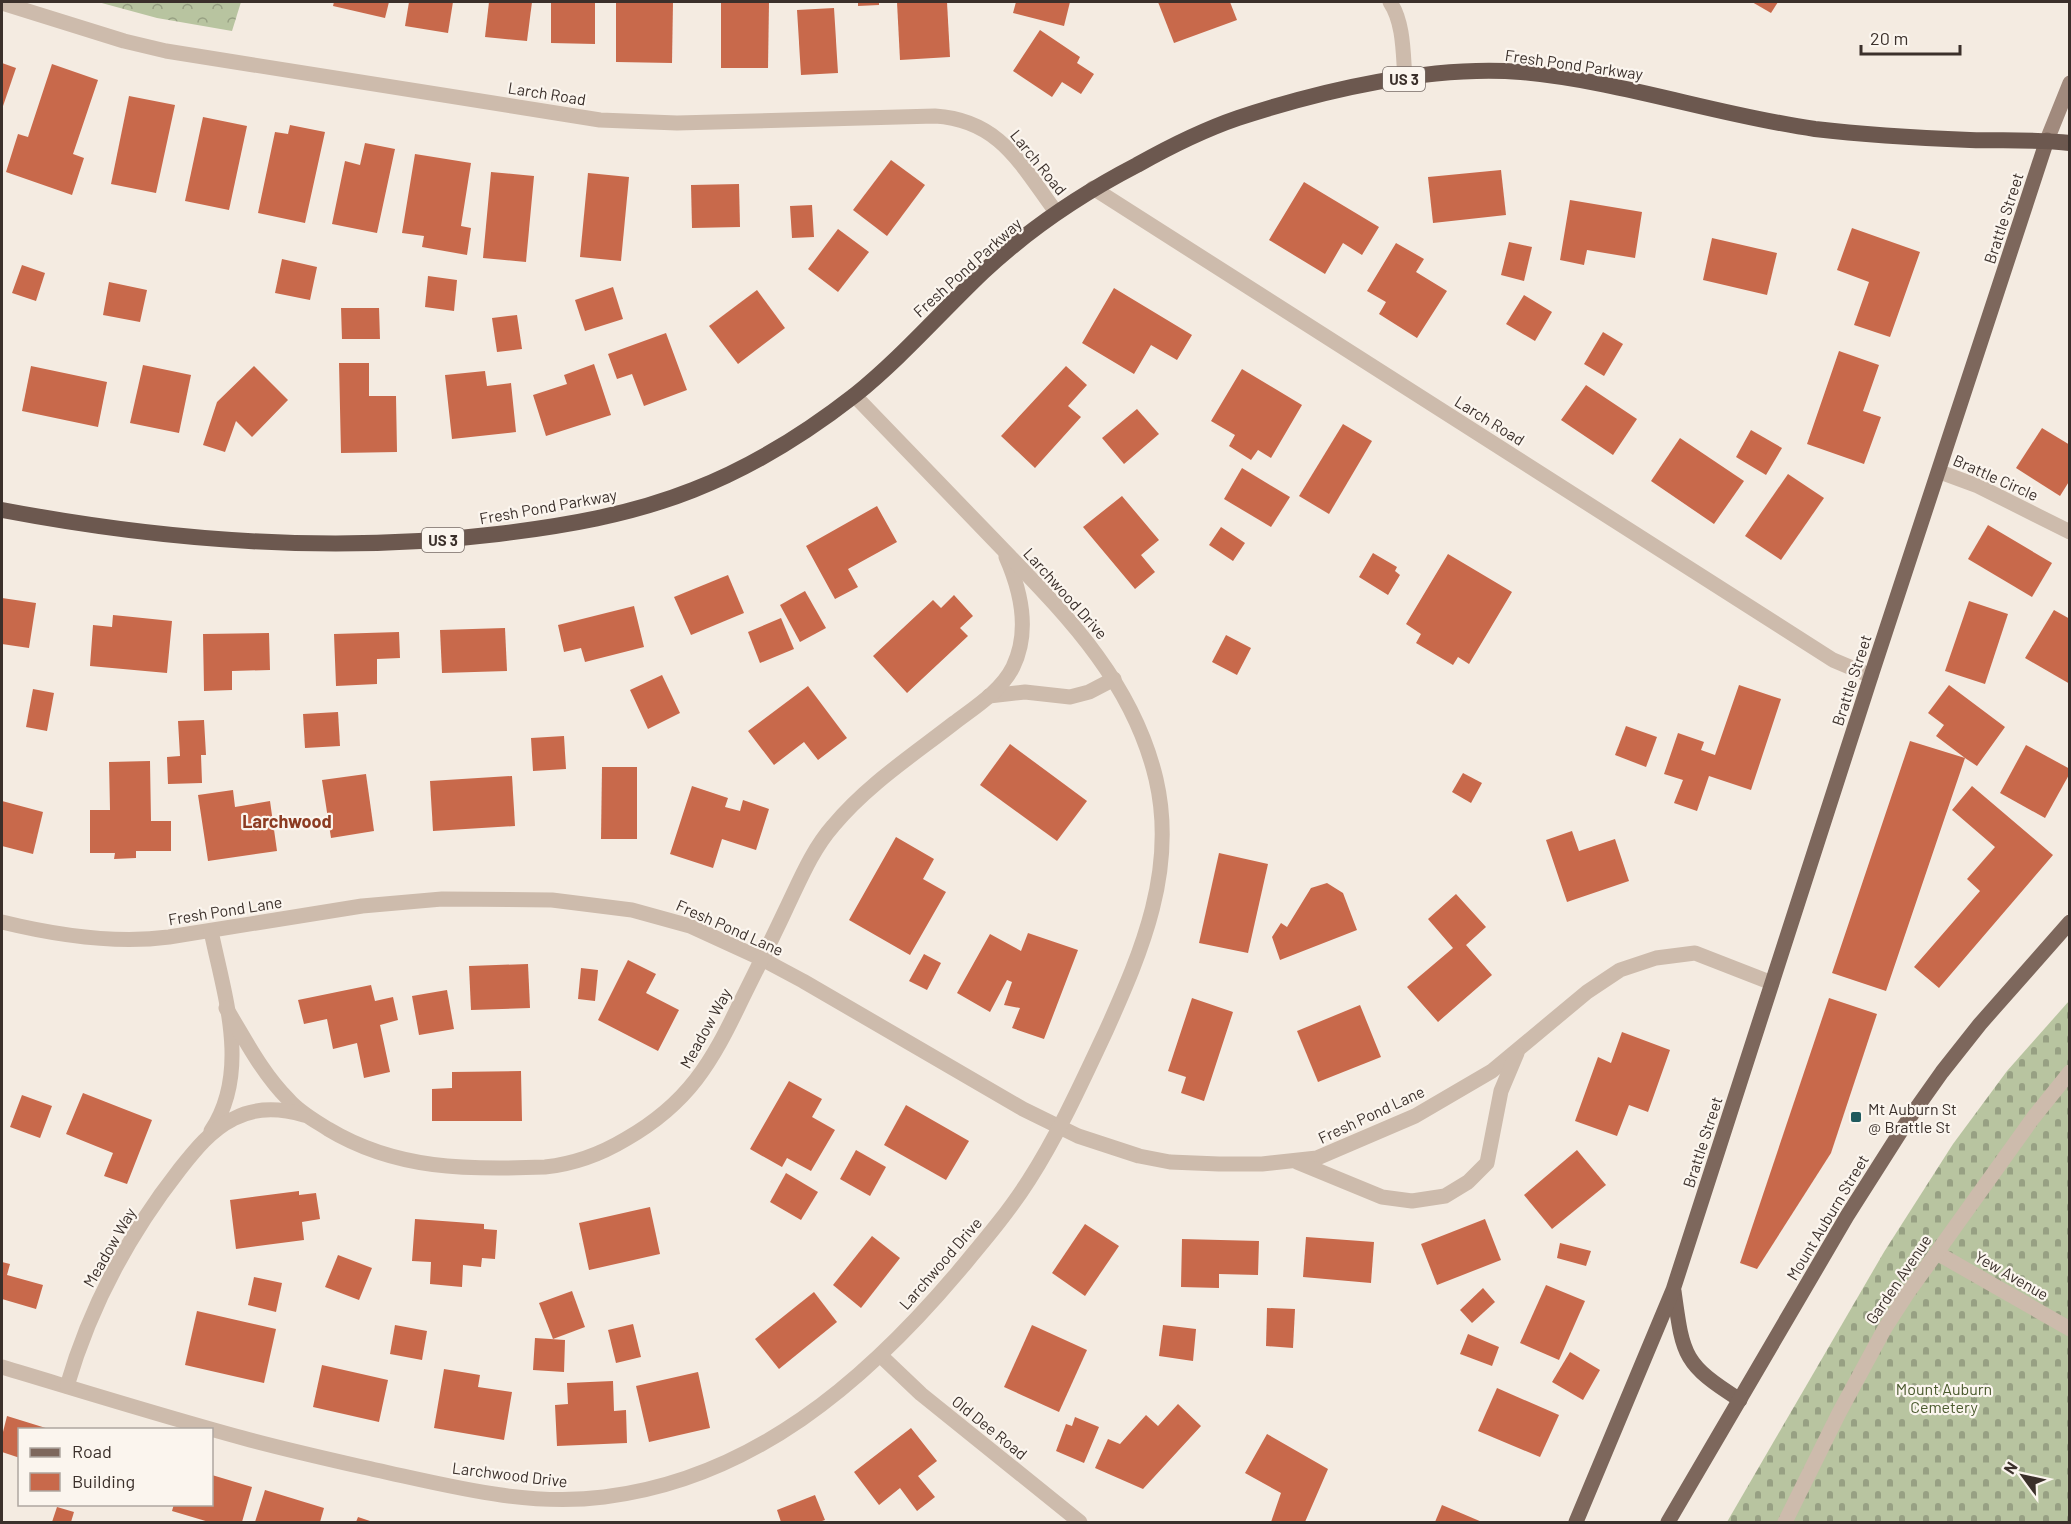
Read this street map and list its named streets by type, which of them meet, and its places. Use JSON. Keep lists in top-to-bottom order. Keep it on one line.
{"streets":{"highway":["Fresh Pond Parkway","US 3"],"main road":["Brattle Street","Mount Auburn Street"],"street":["Larch Road","Brattle Circle","Larchwood Drive","Fresh Pond Lane","Meadow Way","Yew Avenue","Garden Avenue","Old Dee Road"]},"crossings":[["Fresh Pond Parkway","Larch Road"],["Fresh Pond Parkway","Brattle Street"],["Fresh Pond Parkway","Larchwood Drive"],["Larch Road","Brattle Street"],["Brattle Street","Brattle Circle"],["Brattle Street","Fresh Pond Lane"],["Brattle Street","Mount Auburn Street"],["Larchwood Drive","Fresh Pond Lane"],["Larchwood Drive","Meadow Way"],["Larchwood Drive","Old Dee Road"],["Fresh Pond Lane","Meadow Way"],["Yew Avenue","Garden Avenue"]],"districts":["Larchwood"],"parks":["Mount Auburn Cemetery"],"places":{"transit":["Mt Auburn St @ Brattle St"]},"legend":["Road","Building"],"scale_bar":"20 m","north":"top left"}
